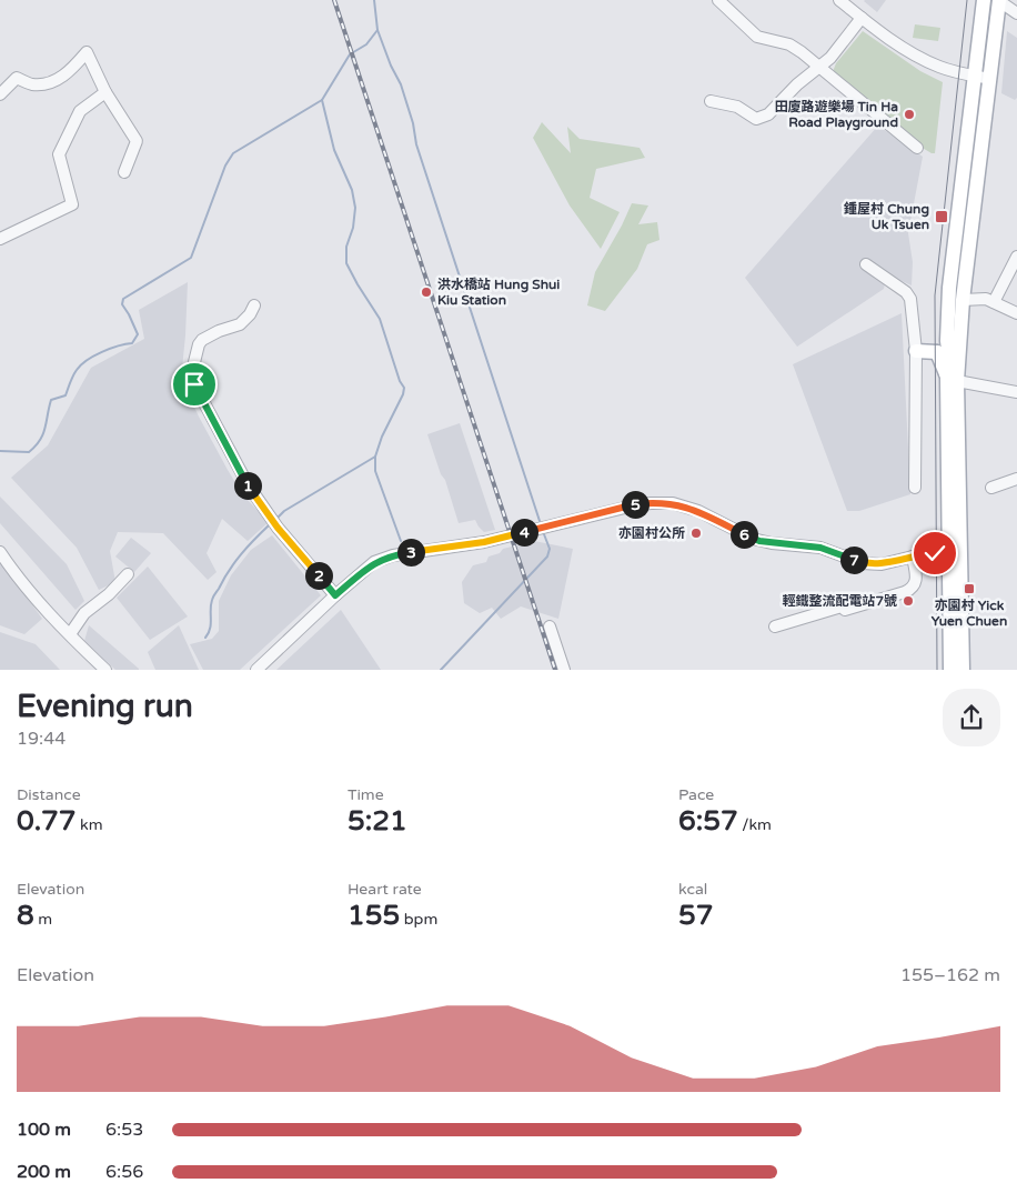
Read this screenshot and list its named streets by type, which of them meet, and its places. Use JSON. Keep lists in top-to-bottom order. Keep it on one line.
{"places":{"other":["田廈路遊樂場 Tin Ha Road Playground","洪水橋站 Hung Shui Kiu Station","亦園村公所","輕鐵整流配電站7號"],"transit":["鍾屋村 Chung Uk Tsuen","亦園村 Yick Yuen Chuen"]},"page":{"pins":["1","5","4","6","3","7","2"],"heading":["Evening run","19:44"],"stats":[["Distance","0.77 km"],["Time","5:21"],["Pace","6:57 /km"],["Elevation","8 m"],["Heart rate","155 bpm"],["kcal","57"]],"chart":["Elevation","155–162 m"],"list":[{"name":"100 m","note":"6:53"},{"name":"200 m","note":"6:56"}]}}
